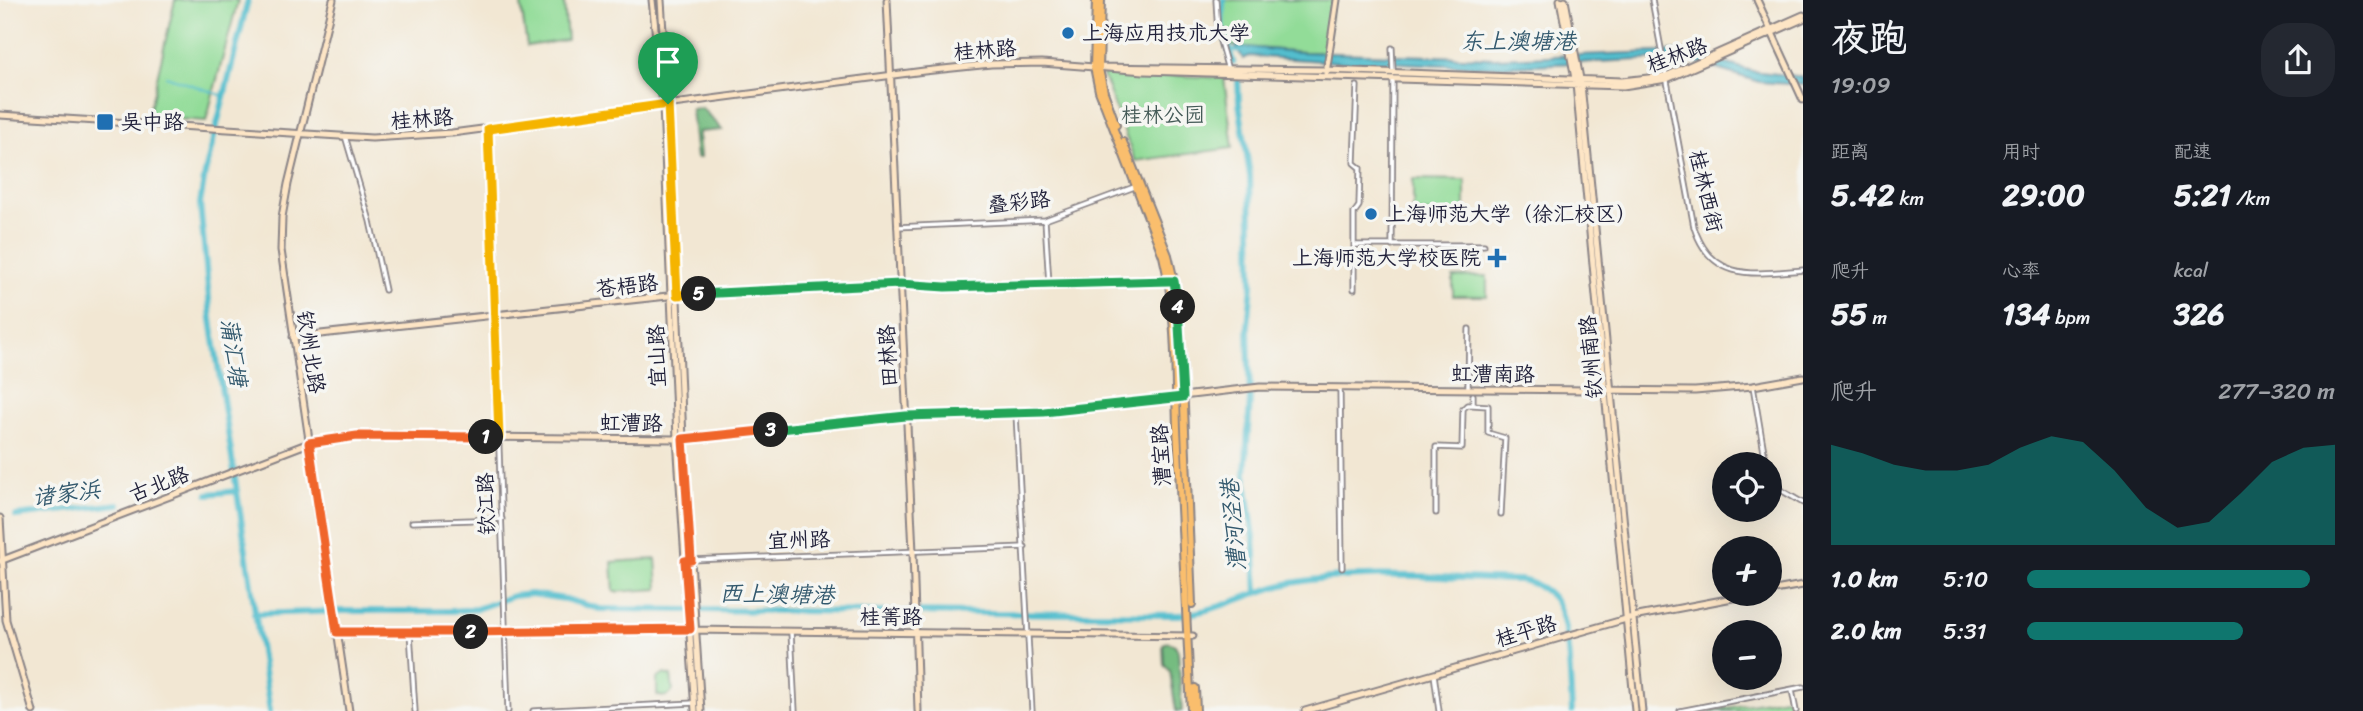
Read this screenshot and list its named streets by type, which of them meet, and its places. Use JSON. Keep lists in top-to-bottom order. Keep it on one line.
{"streets":{"main road":["桂林路","苍梧路","钦州北路","宜山路","田林路","钦州南路","虹漕南路","虹漕路","漕宝路","古北路","桂箐路","桂平路"],"street":["桂林西街","叠彩路","钦江路","宜州路"]},"crossings":[["桂林路","桂林西街"],["桂林路","钦州北路"],["桂林路","宜山路"],["桂林路","田林路"],["桂林路","钦州南路"],["桂林路","漕宝路"],["桂林路","钦江路"],["叠彩路","田林路"],["叠彩路","漕宝路"],["苍梧路","钦州北路"],["苍梧路","宜山路"],["苍梧路","田林路"],["苍梧路","漕宝路"],["苍梧路","钦江路"],["钦州北路","虹漕路"],["钦州北路","桂箐路"],["宜山路","虹漕路"],["宜山路","宜州路"],["宜山路","桂箐路"],["田林路","虹漕路"],["田林路","宜州路"],["田林路","桂箐路"],["钦州南路","虹漕南路"],["钦州南路","桂平路"],["虹漕南路","虹漕路"],["虹漕南路","漕宝路"],["虹漕路","漕宝路"],["虹漕路","古北路"],["虹漕路","钦江路"],["漕宝路","桂箐路"],["钦江路","桂箐路"]],"water":["东上澳塘港","蒲汇塘","诸家浜","漕河泾港","西上澳塘港"],"parks":["桂林公园"],"places":{"other":["上海应用技术大学","上海师范大学（徐汇校区）"],"transit":["吴中路"],"health":["上海师范大学校医院"]},"page":{"heading":["夜跑","19:09"],"stats":[["距离","5.42 km"],["用时","29:00"],["配速","5:21 /km"],["爬升","55 m"],["心率","134 bpm"],["kcal","326"]],"pins":["5","4","3","1","2"],"chart":["爬升","277–320 m"],"map_buttons":["+","−"],"list":[{"name":"1.0 km","note":"5:10"},{"name":"2.0 km","note":"5:31"}]}}
